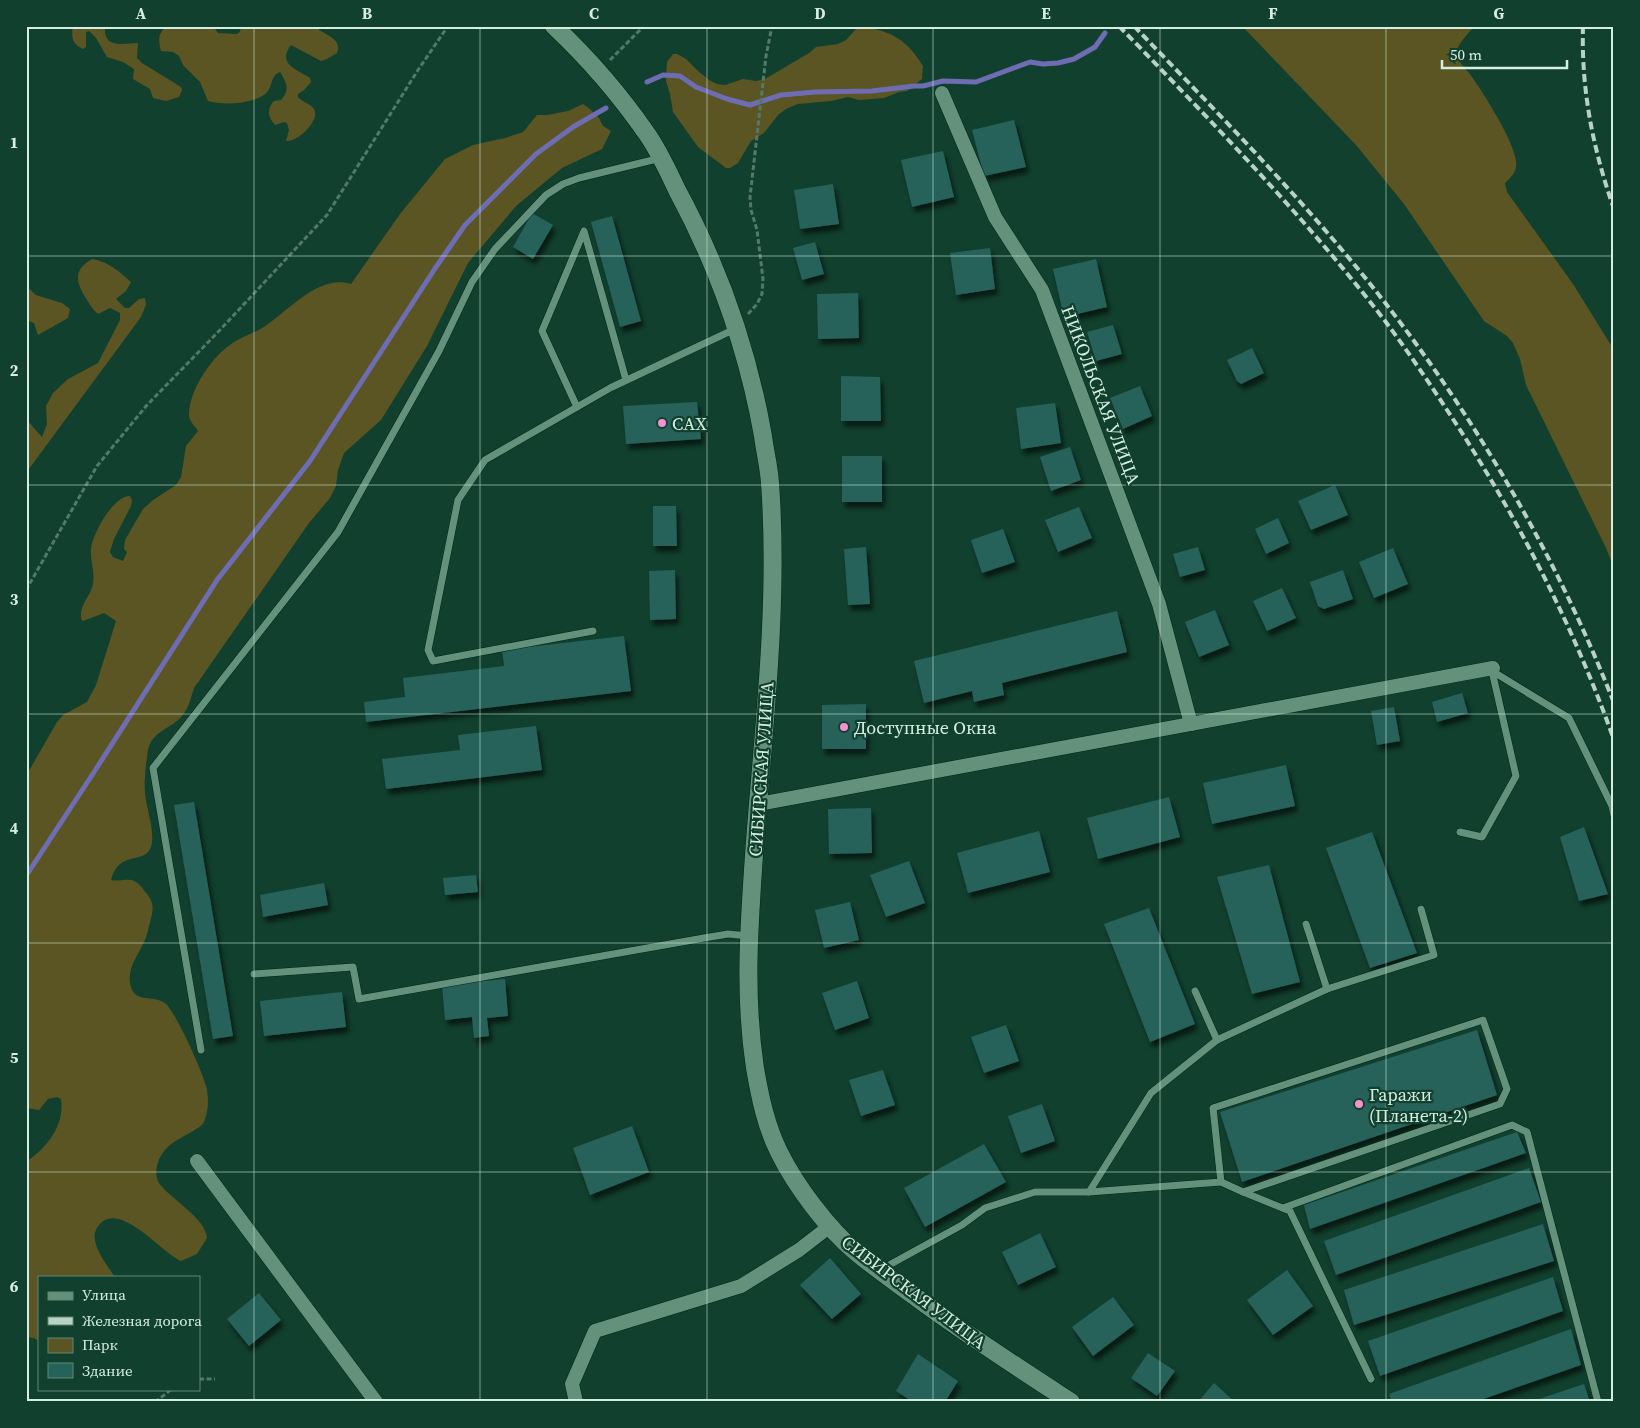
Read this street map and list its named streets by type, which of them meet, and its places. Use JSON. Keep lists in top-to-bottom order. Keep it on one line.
{"streets":{"street":["НИКОЛЬСКАЯ УЛИЦА","СИБИРСКАЯ УЛИЦА"]},"places":["САХ","Доступные Окна","Гаражи (Планета-2)"],"legend":["Улица","Железная дорога","Парк","Здание"],"scale_bar":"50 m","grid":{"columns":["A","B","C","D","E","F","G"],"rows":["1","2","3","4","5","6"]}}
